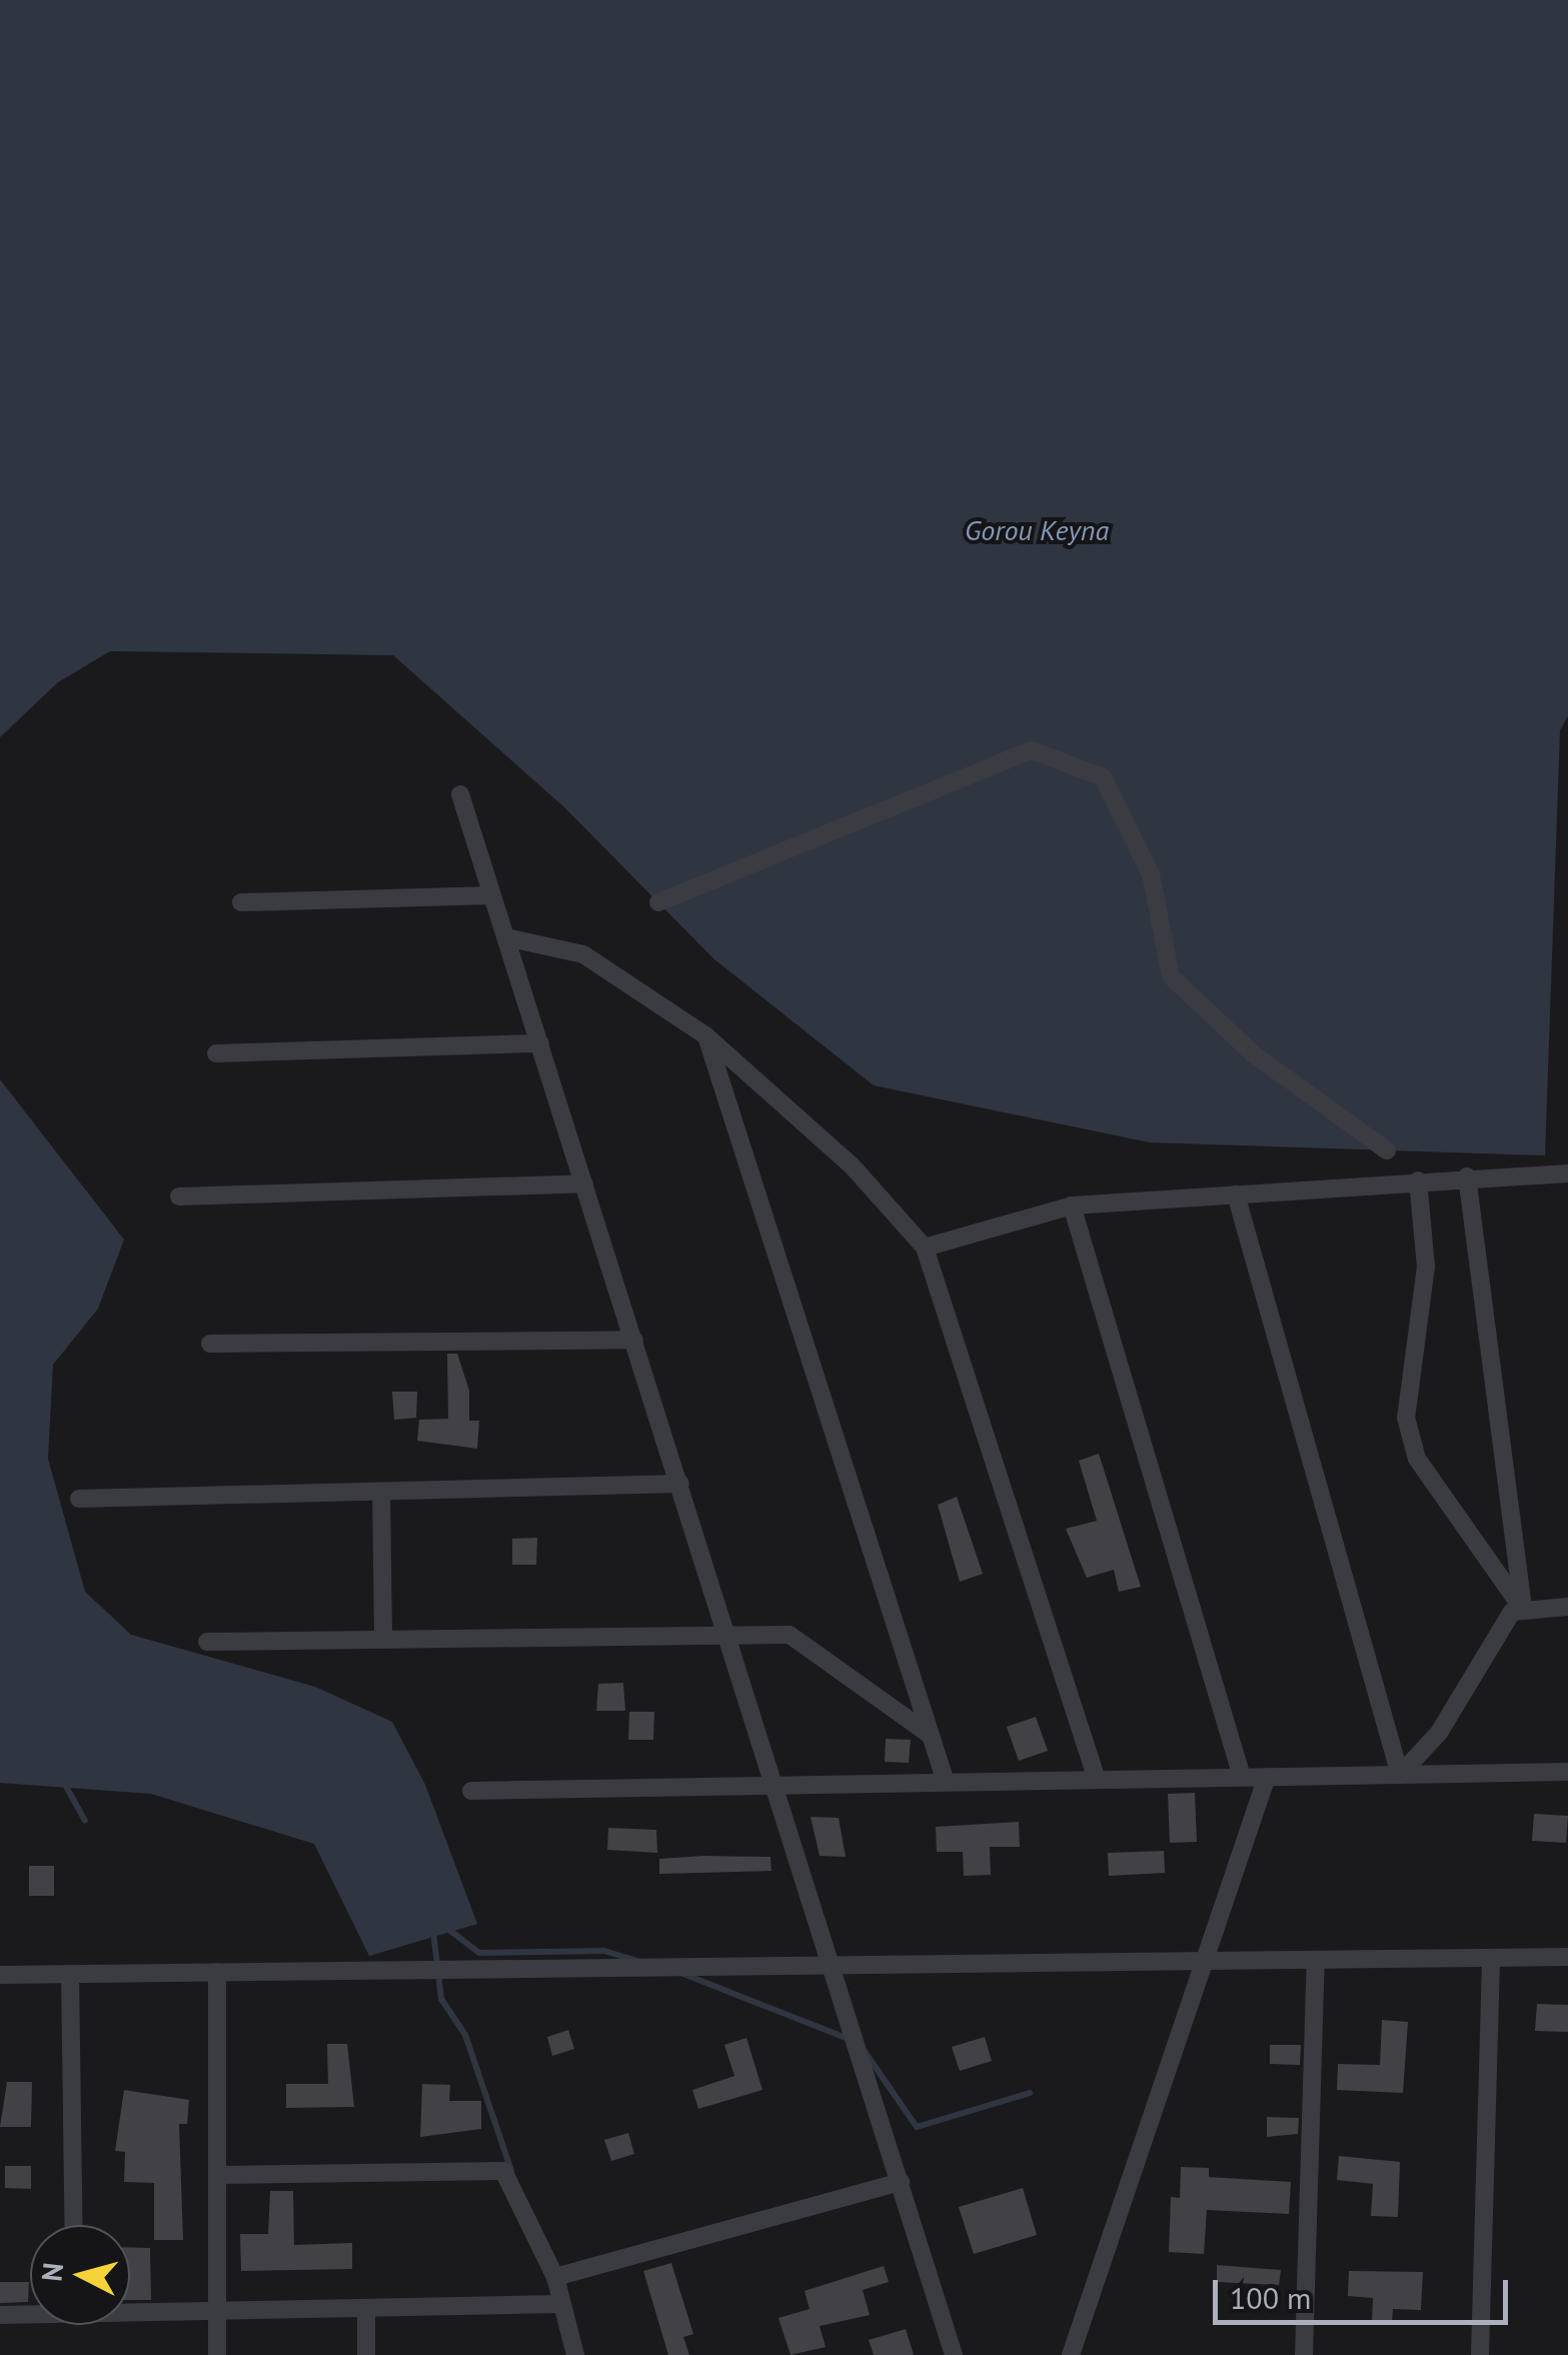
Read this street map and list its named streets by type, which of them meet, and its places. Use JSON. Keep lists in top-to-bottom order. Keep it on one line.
{"water":["Gorou Keyna"],"scale_bar":"100 m","north":"left"}
